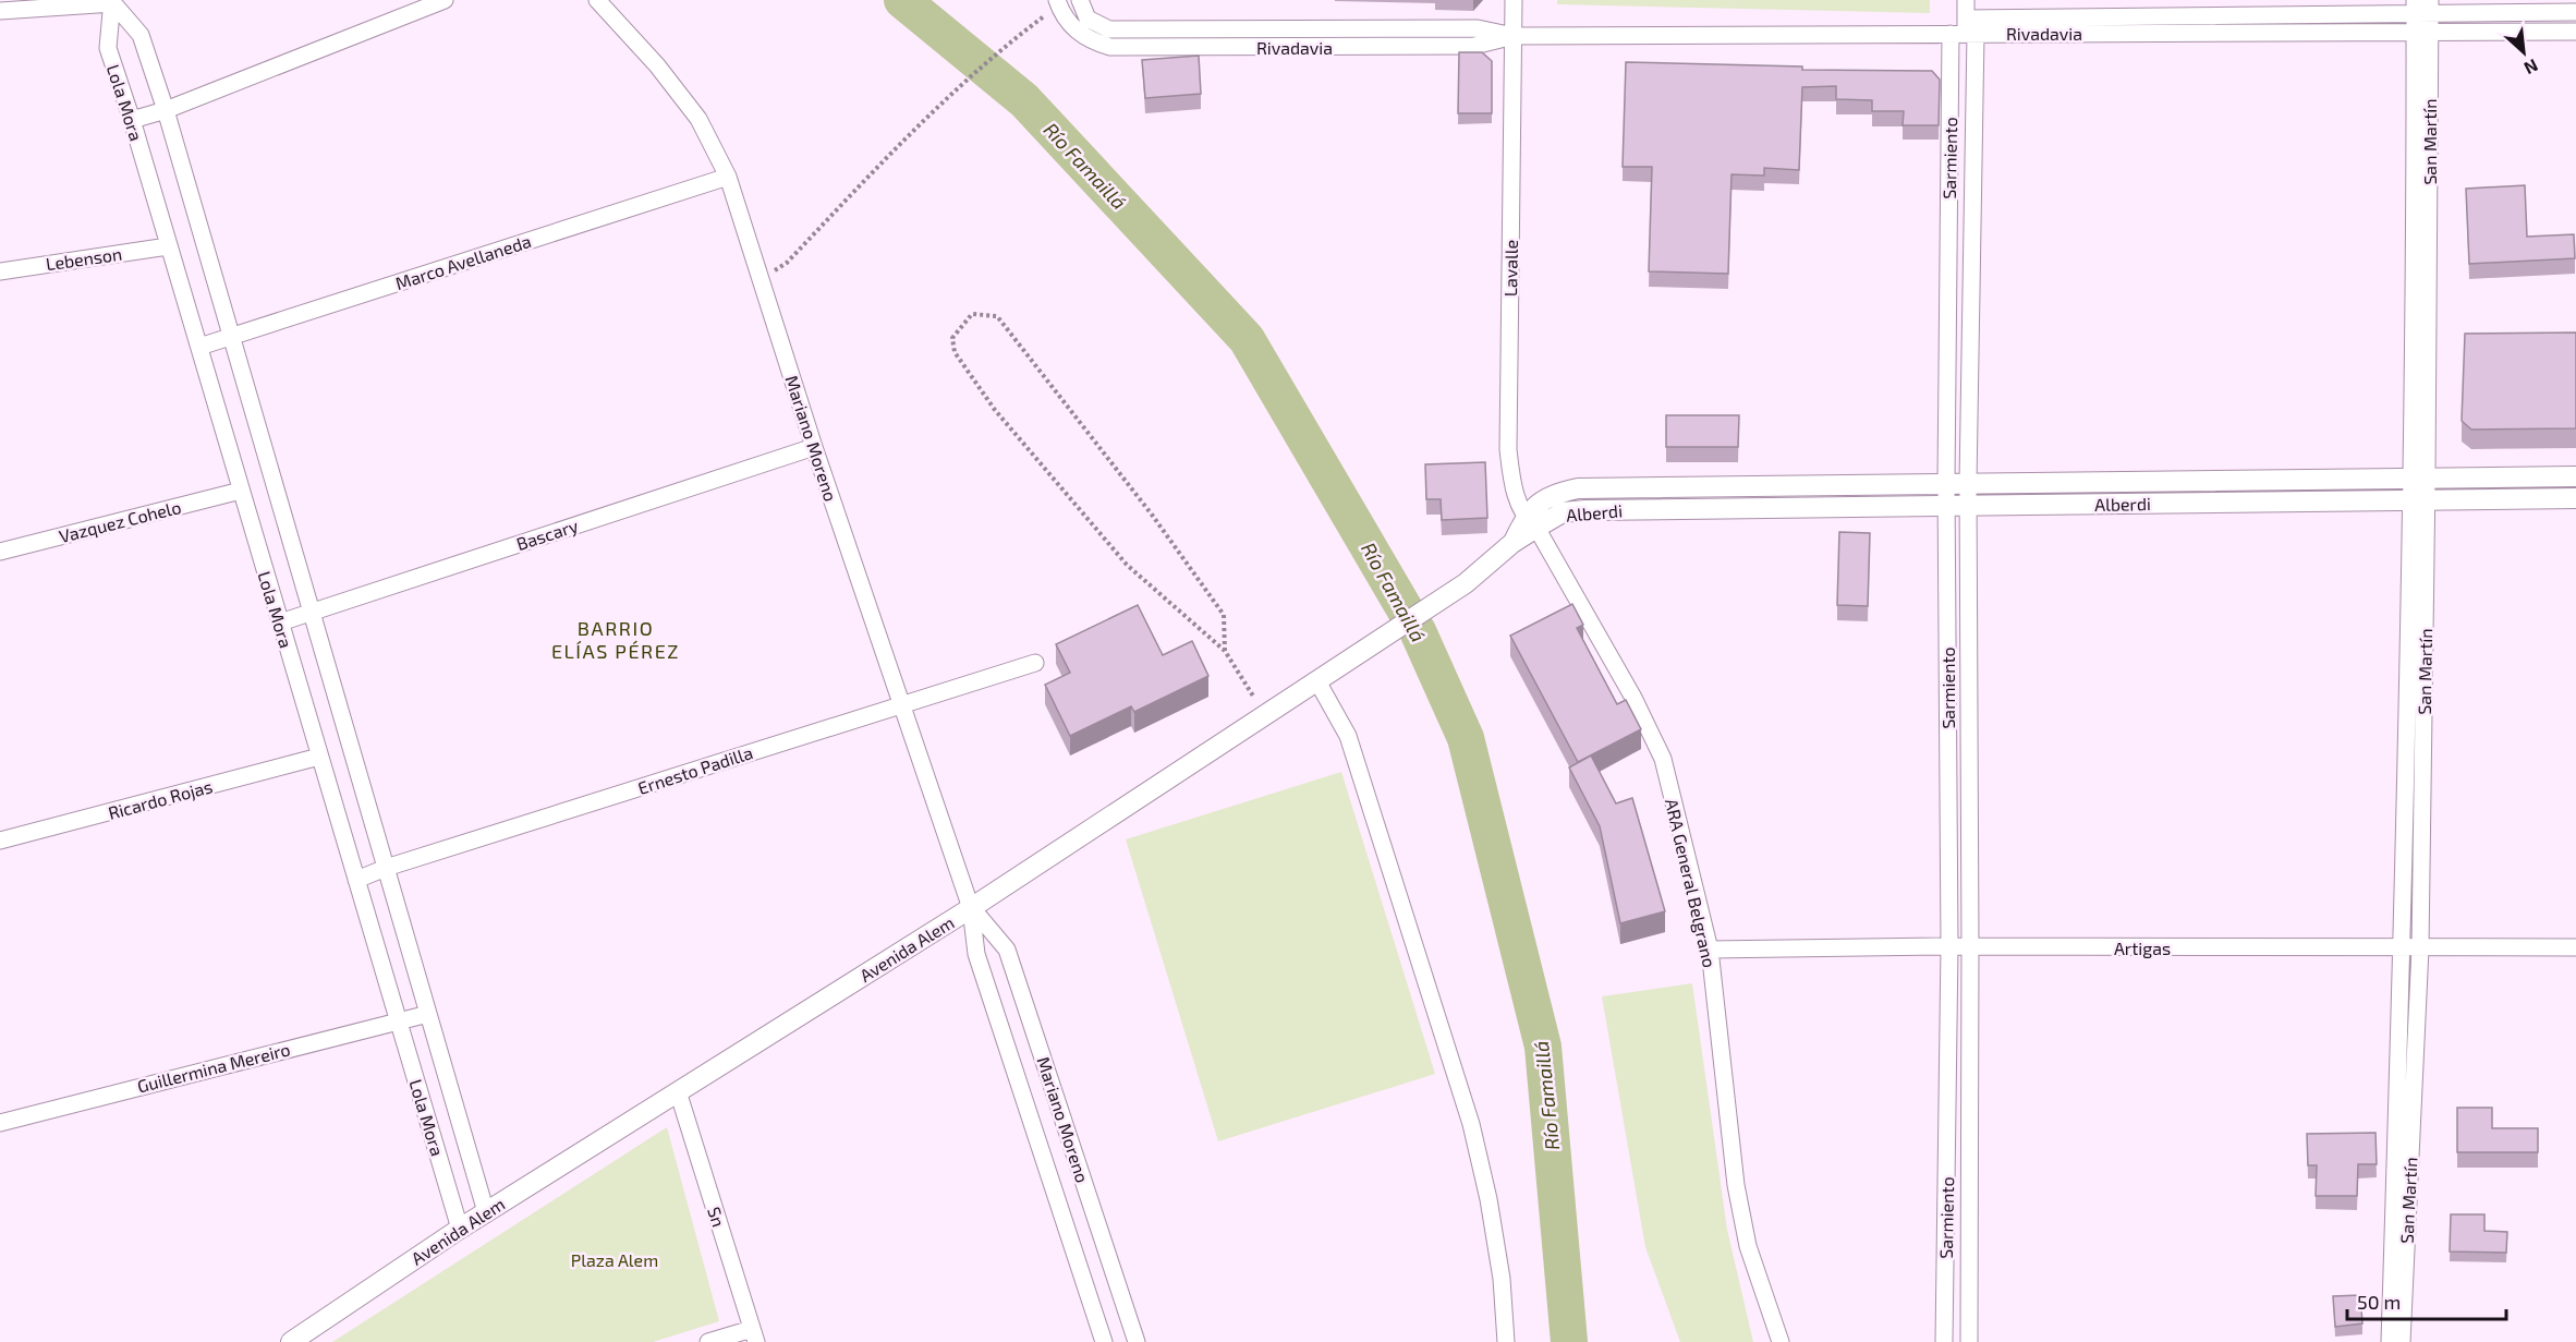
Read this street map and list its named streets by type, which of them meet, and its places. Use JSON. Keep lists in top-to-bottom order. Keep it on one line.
{"streets":{"street":["Rivadavia","Lola Mora","San Martín","Sarmiento","Lebenson","Marco Avellaneda","Lavalle","Mariano Moreno","Alberdi","Vazquez Cohelo","Bascary","Ernesto Padilla","Ricardo Rojas","ARA General Belgrano","Artigas","Avenida Alem","Guillermina Mereiro","Sn"]},"crossings":[["Rivadavia","San Martín"],["Rivadavia","Sarmiento"],["Rivadavia","Lavalle"],["Lola Mora","Lebenson"],["Lola Mora","Marco Avellaneda"],["Lola Mora","Vazquez Cohelo"],["Lola Mora","Bascary"],["Lola Mora","Ernesto Padilla"],["Lola Mora","Ricardo Rojas"],["Lola Mora","Avenida Alem"],["Lola Mora","Guillermina Mereiro"],["San Martín","Alberdi"],["San Martín","Artigas"],["Sarmiento","Alberdi"],["Sarmiento","Artigas"],["Marco Avellaneda","Mariano Moreno"],["Lavalle","Alberdi"],["Lavalle","ARA General Belgrano"],["Mariano Moreno","Bascary"],["Mariano Moreno","Ernesto Padilla"],["Mariano Moreno","Avenida Alem"],["Alberdi","ARA General Belgrano"],["Alberdi","Avenida Alem"],["ARA General Belgrano","Artigas"],["Avenida Alem","Sn"]],"districts":["BARRIO ELÍAS PÉREZ"],"water":["Río Famaillá"],"parks":["Plaza Alem"],"scale_bar":"50 m","north":"bottom right"}
